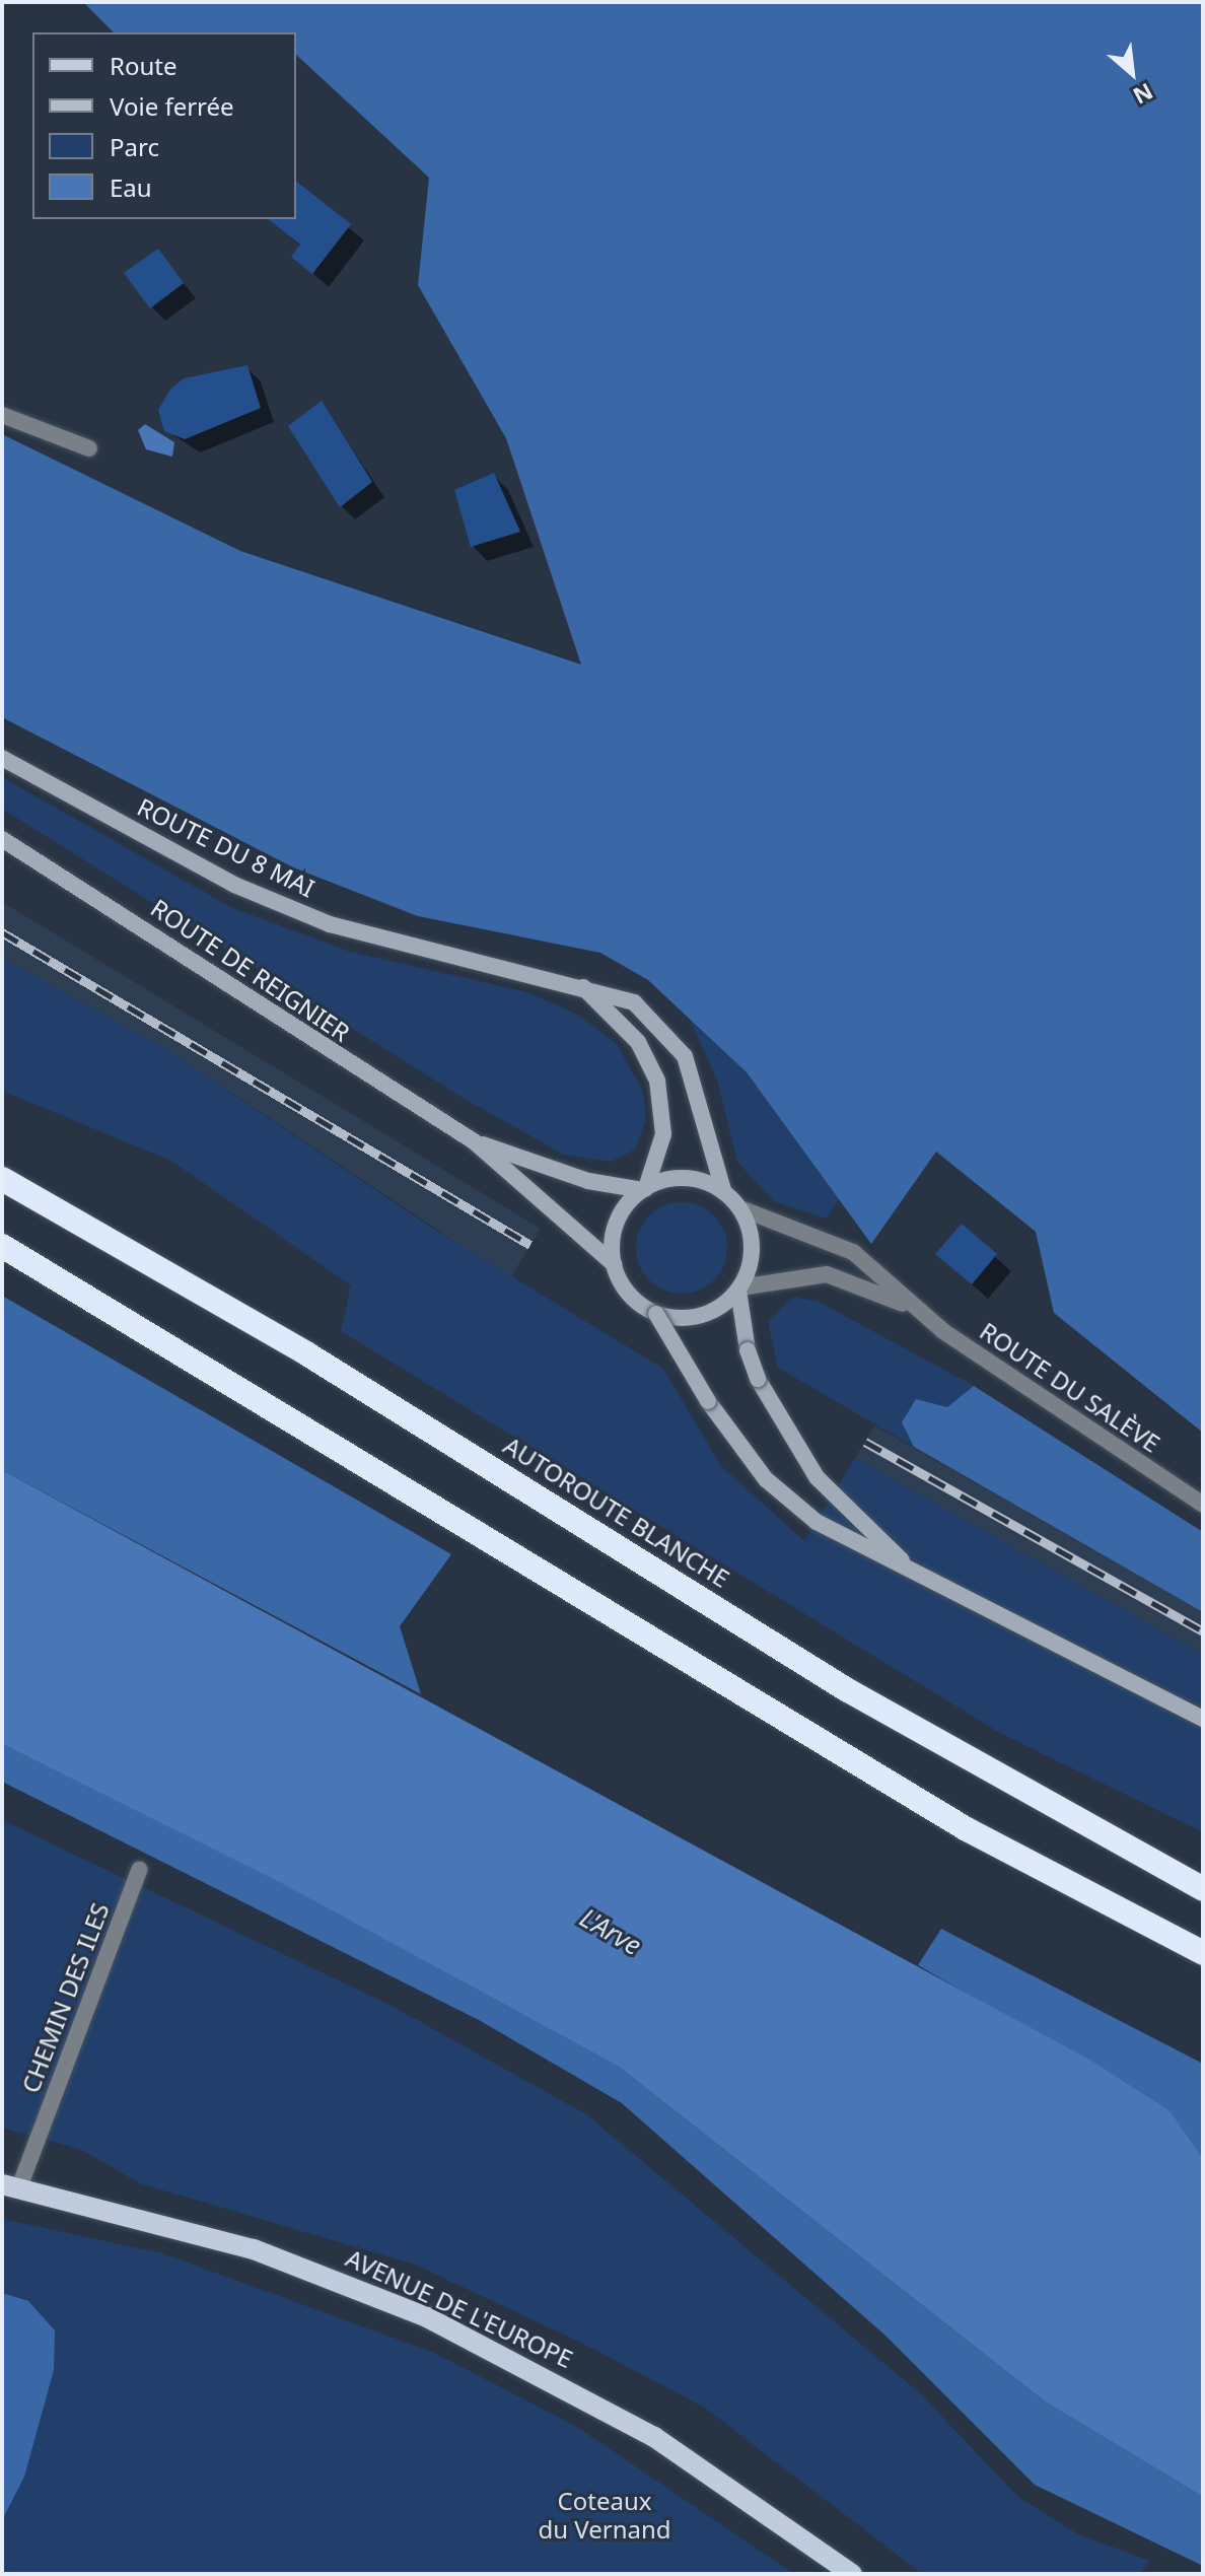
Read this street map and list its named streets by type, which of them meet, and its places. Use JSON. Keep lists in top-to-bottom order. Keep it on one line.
{"streets":{"highway":["AUTOROUTE BLANCHE"],"main road":["ROUTE DU 8 MAI","ROUTE DE REIGNIER","AVENUE DE L'EUROPE"],"street":["ROUTE DU SALÈVE","CHEMIN DES ILES"]},"crossings":[["ROUTE DU 8 MAI","ROUTE DE REIGNIER"],["ROUTE DU 8 MAI","ROUTE DU SALÈVE"],["ROUTE DE REIGNIER","ROUTE DU SALÈVE"],["CHEMIN DES ILES","AVENUE DE L'EUROPE"]],"water":["L'Arve"],"parks":["Coteaux du Vernand"],"legend":["Route","Voie ferrée","Parc","Eau"],"north":"bottom right"}
